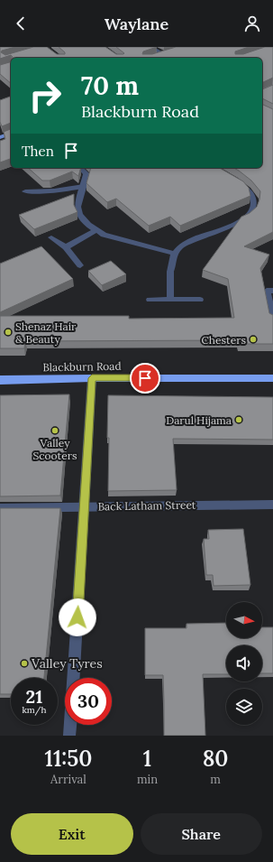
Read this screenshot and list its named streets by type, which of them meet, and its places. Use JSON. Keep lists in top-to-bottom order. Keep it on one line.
{"streets":{"highway":["Blackburn Road"],"street":["Back Latham Street"]},"places":["Shenaz Hair & Beauty","Chesters","Darul Hijama","Valley Scooters","Valley Tyres"],"north":"right","page":{"header":"Waylane","turn":["70 m","Blackburn Road"],"then":"Then","speed":"21 km/h","limit":"30","eta":["11:50","Arrival","1","min","80","m"],"buttons":["Exit","Share"]}}
